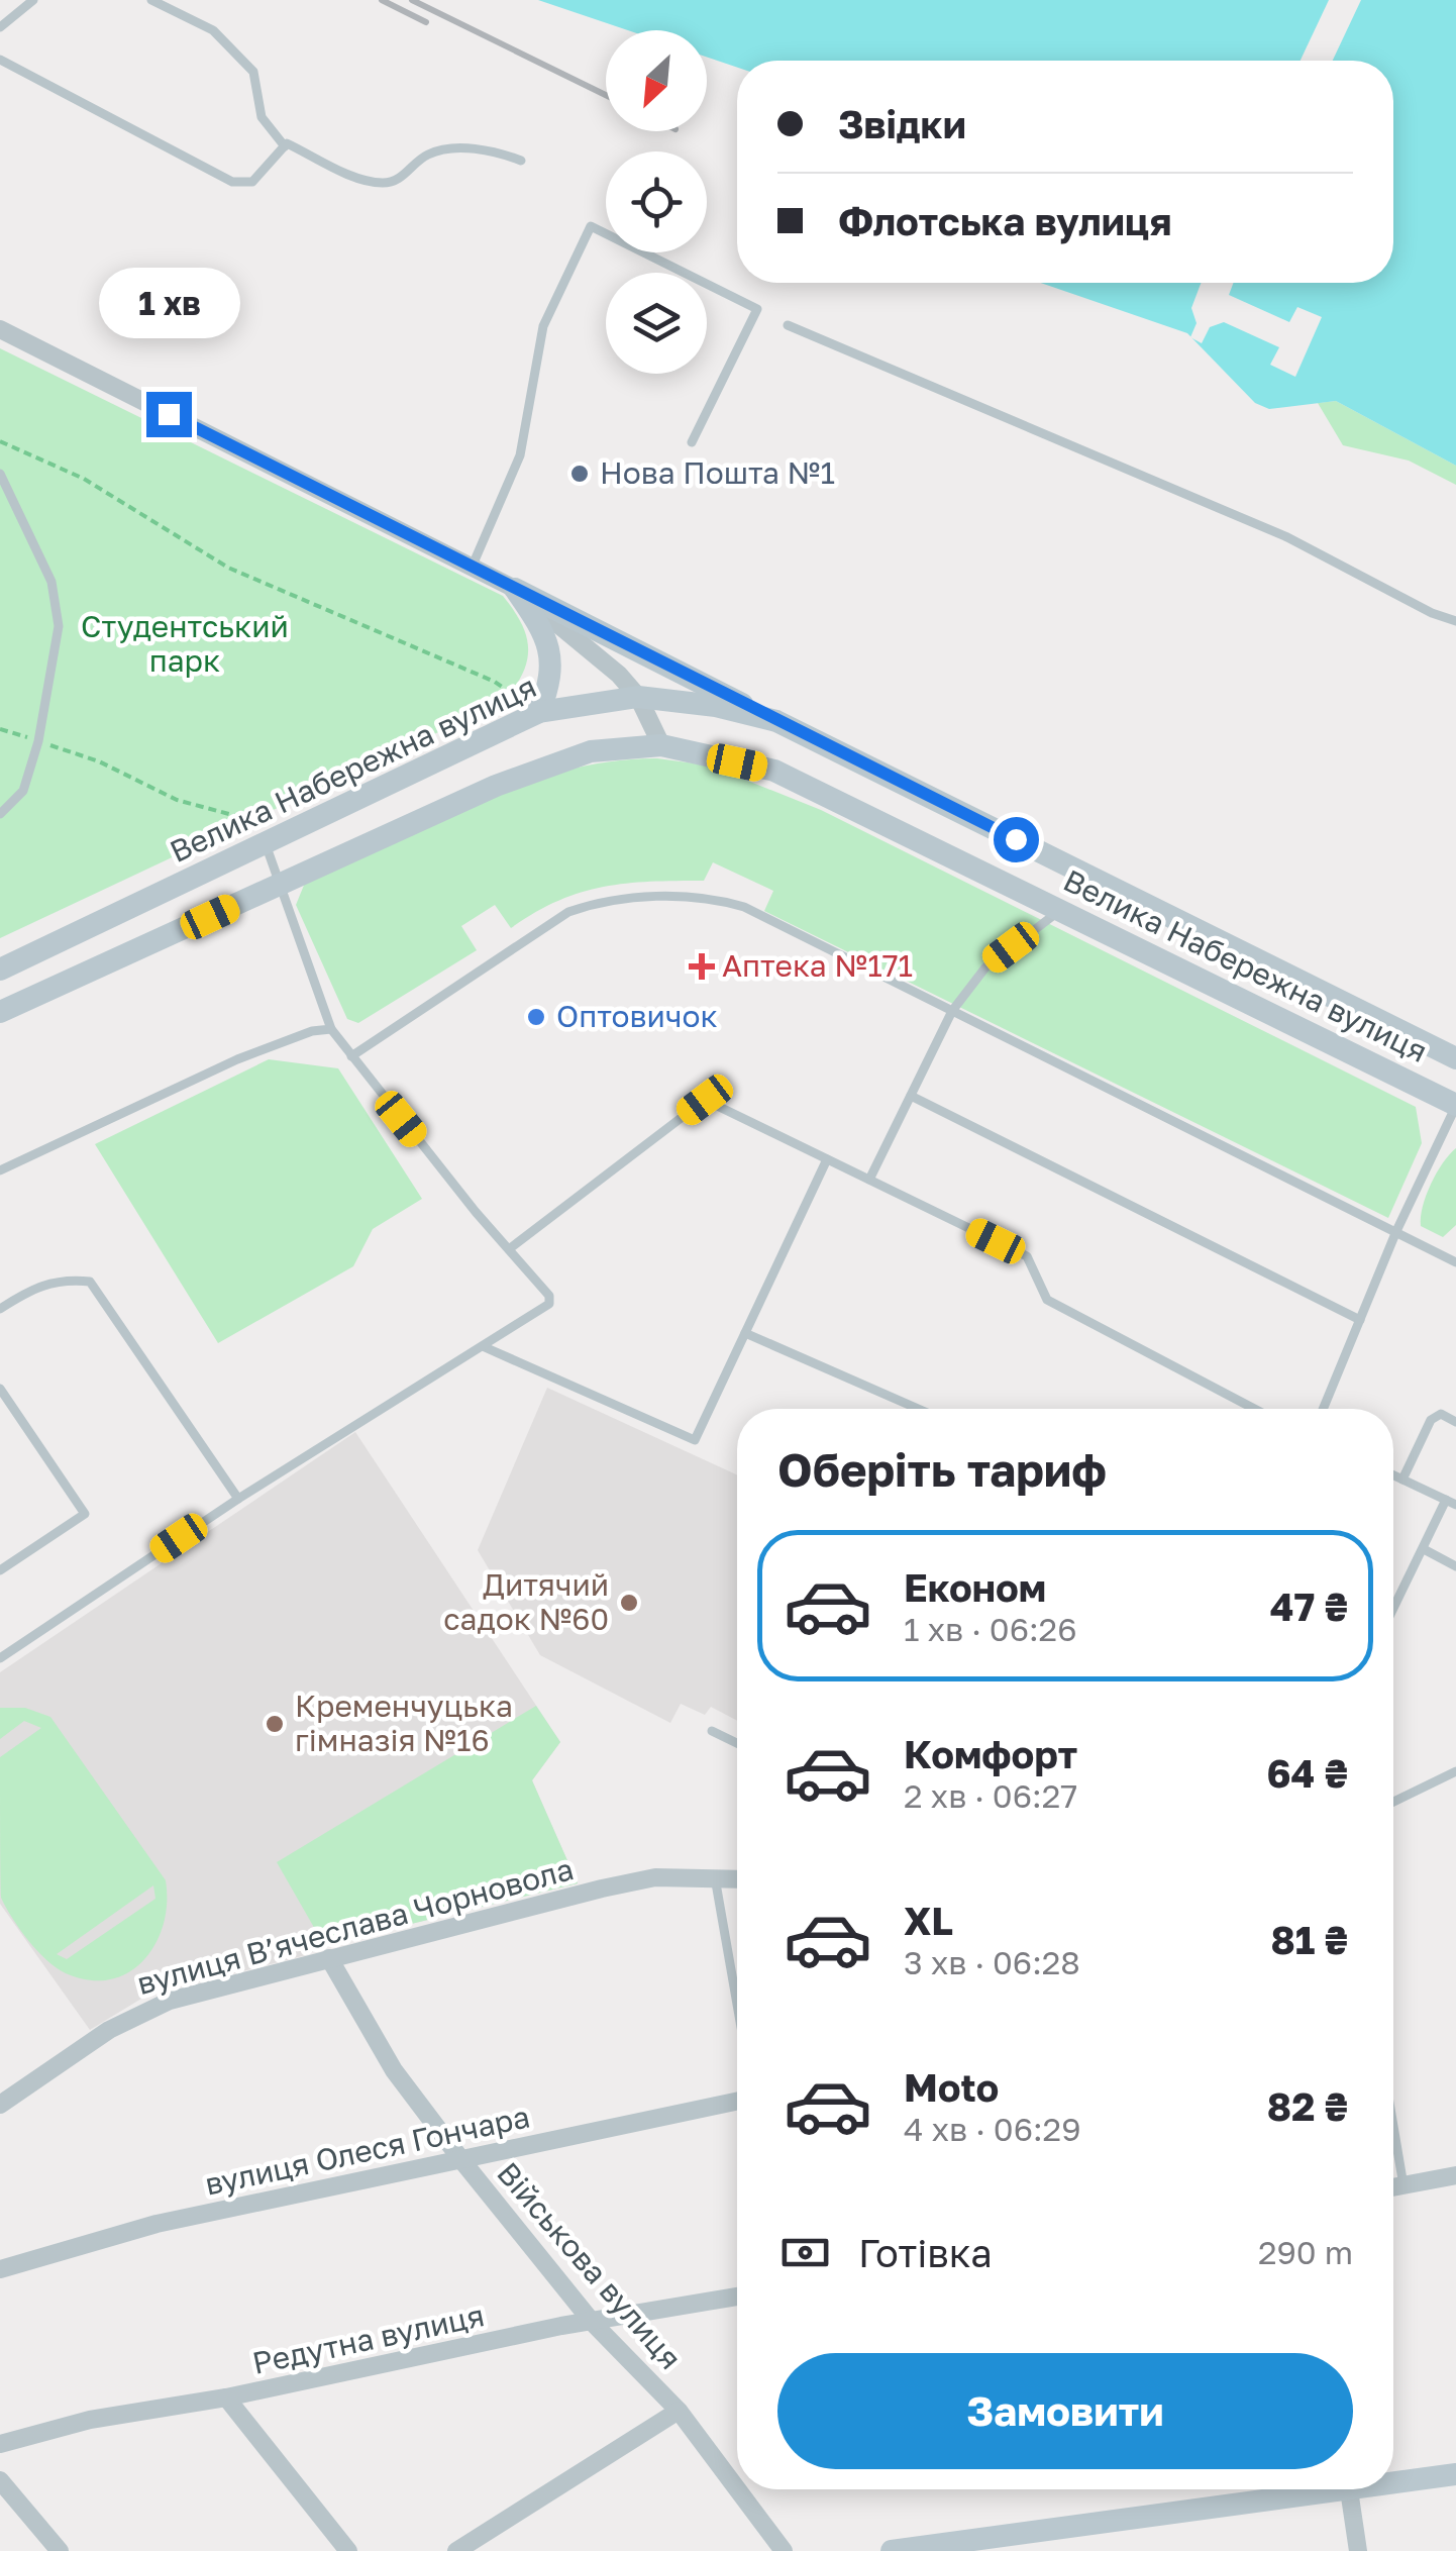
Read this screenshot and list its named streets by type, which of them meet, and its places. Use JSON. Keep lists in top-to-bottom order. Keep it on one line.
{"streets":{"street":["Велика Набережна вулиця","вулиця Вʼячеслава Чорновола","вулиця Олеся Гончара","Військова вулиця","Редутна вулиця"]},"crossings":[["вулиця Вʼячеслава Чорновола","Військова вулиця"],["вулиця Олеся Гончара","Військова вулиця"],["Військова вулиця","Редутна вулиця"]],"parks":["Студентський парк"],"places":{"other":["Нова Пошта №1","Оптовичок","Дитячий садок №60","Кременчуцька гімназія №16"],"health":["Аптека №171"]},"north":"bottom left","page":{"banner":["Звідки","Флотська вулиця"],"bubble":"1 хв","heading":"Оберіть тариф","list":[{"name":"Економ","note":"1 хв · 06:26","value":"47 ₴"},{"name":"Комфорт","note":"2 хв · 06:27","value":"64 ₴"},{"name":"XL","note":"3 хв · 06:28","value":"81 ₴"},{"name":"Moto","note":"4 хв · 06:29","value":"82 ₴"}],"pay":["Готівка","290 m"],"buttons":"Замовити"}}
